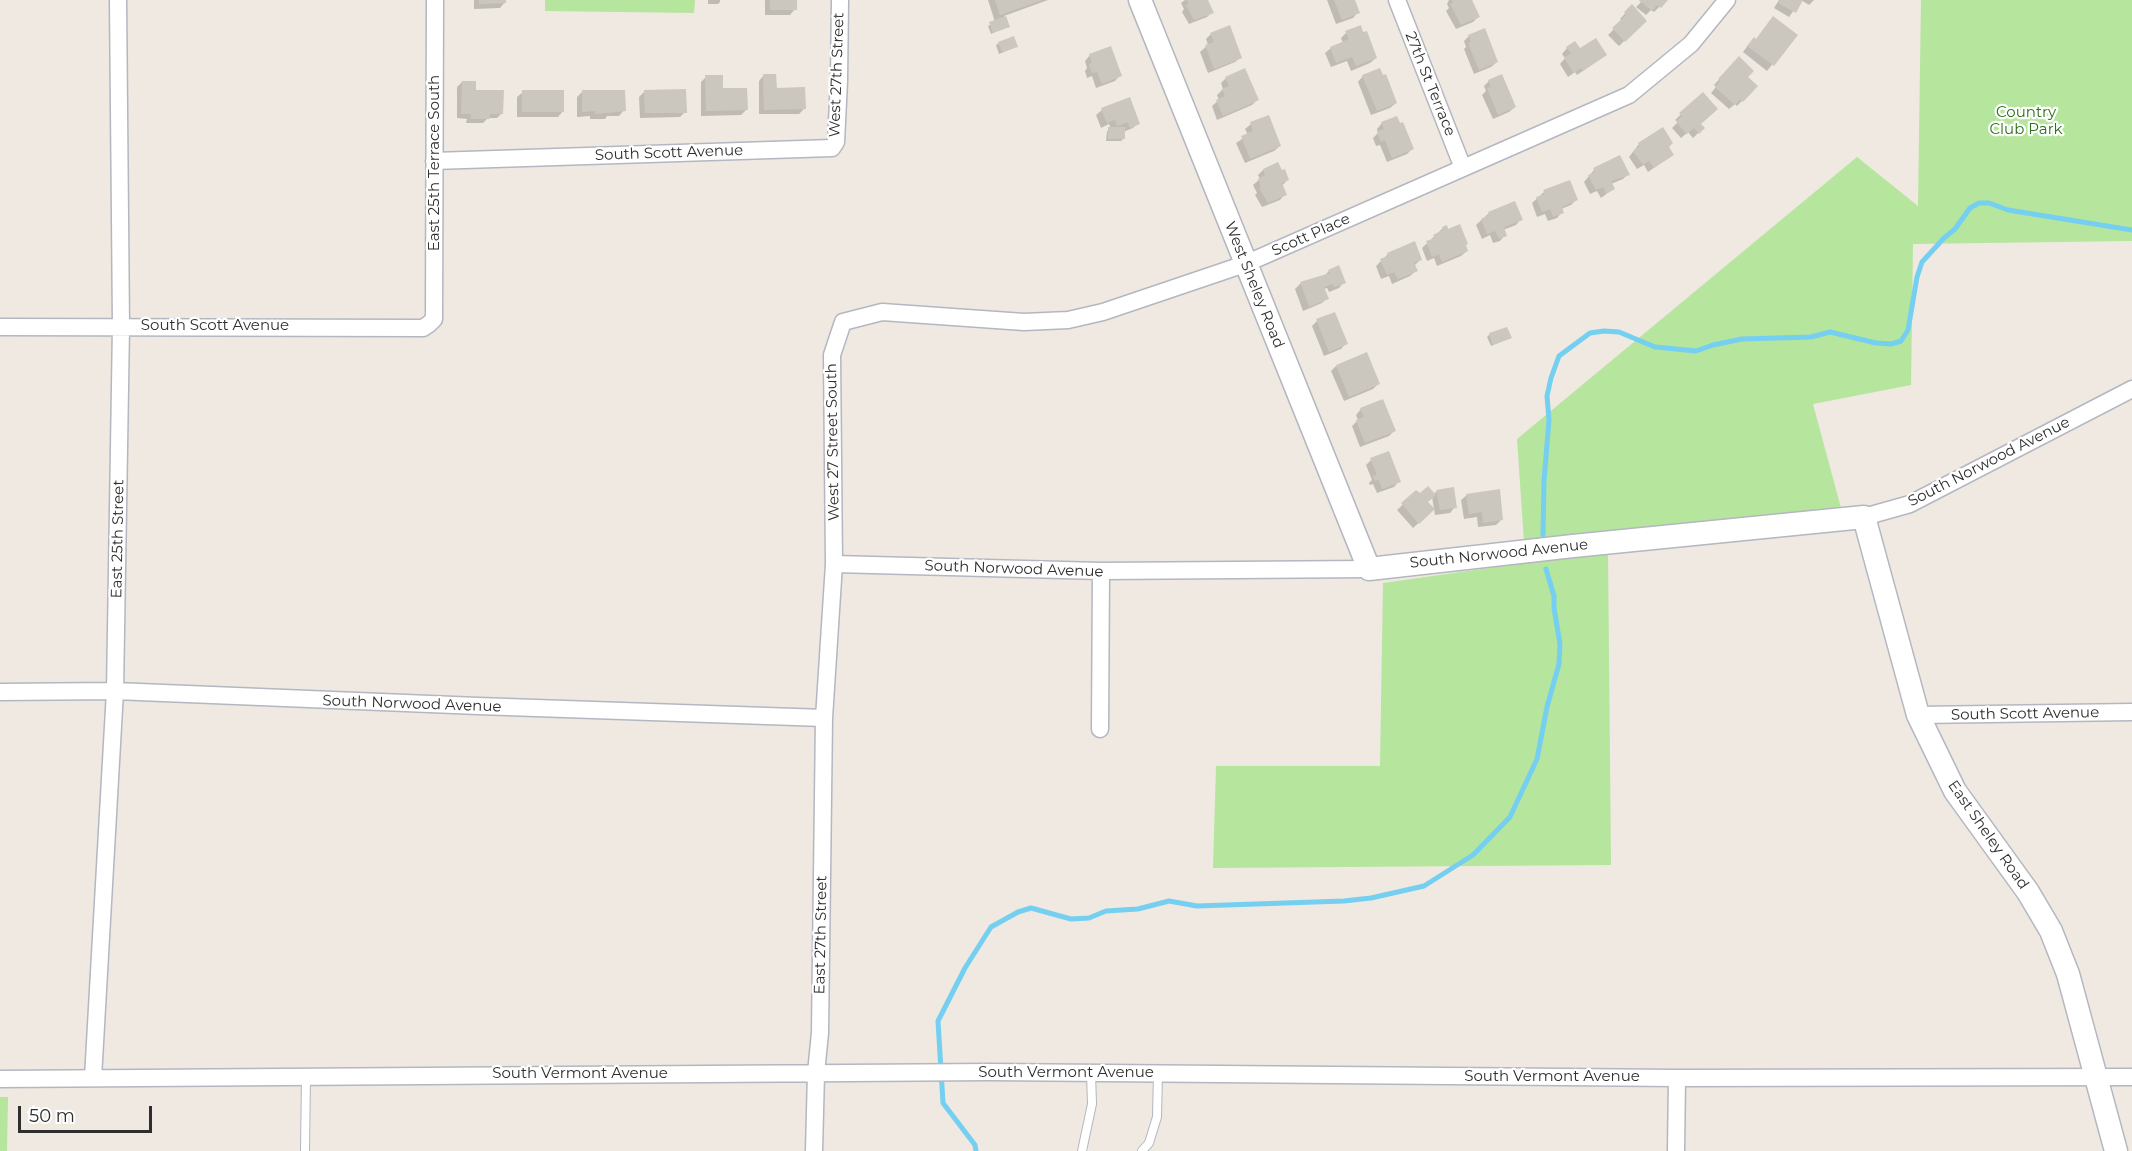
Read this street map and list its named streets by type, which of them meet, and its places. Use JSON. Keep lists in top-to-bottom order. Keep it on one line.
{"streets":{"street":["West 27th Street","27th St Terrace","South Scott Avenue","East 25th Terrace South","Scott Place","West Sheley Road","West 27 Street South","South Norwood Avenue","East 25th Street","East Sheley Road","East 27th Street","South Vermont Avenue"]},"crossings":[["West 27th Street","South Scott Avenue"],["27th St Terrace","Scott Place"],["South Scott Avenue","East 25th Terrace South"],["South Scott Avenue","East 25th Street"],["South Scott Avenue","East Sheley Road"],["Scott Place","West Sheley Road"],["Scott Place","West 27 Street South"],["West Sheley Road","South Norwood Avenue"],["West 27 Street South","South Norwood Avenue"],["West 27 Street South","East 27th Street"],["South Norwood Avenue","East 25th Street"],["South Norwood Avenue","East Sheley Road"],["South Norwood Avenue","East 27th Street"],["East 25th Street","South Vermont Avenue"],["East Sheley Road","South Vermont Avenue"],["East 27th Street","South Vermont Avenue"]],"parks":["Country Club Park"],"scale_bar":"50 m"}
